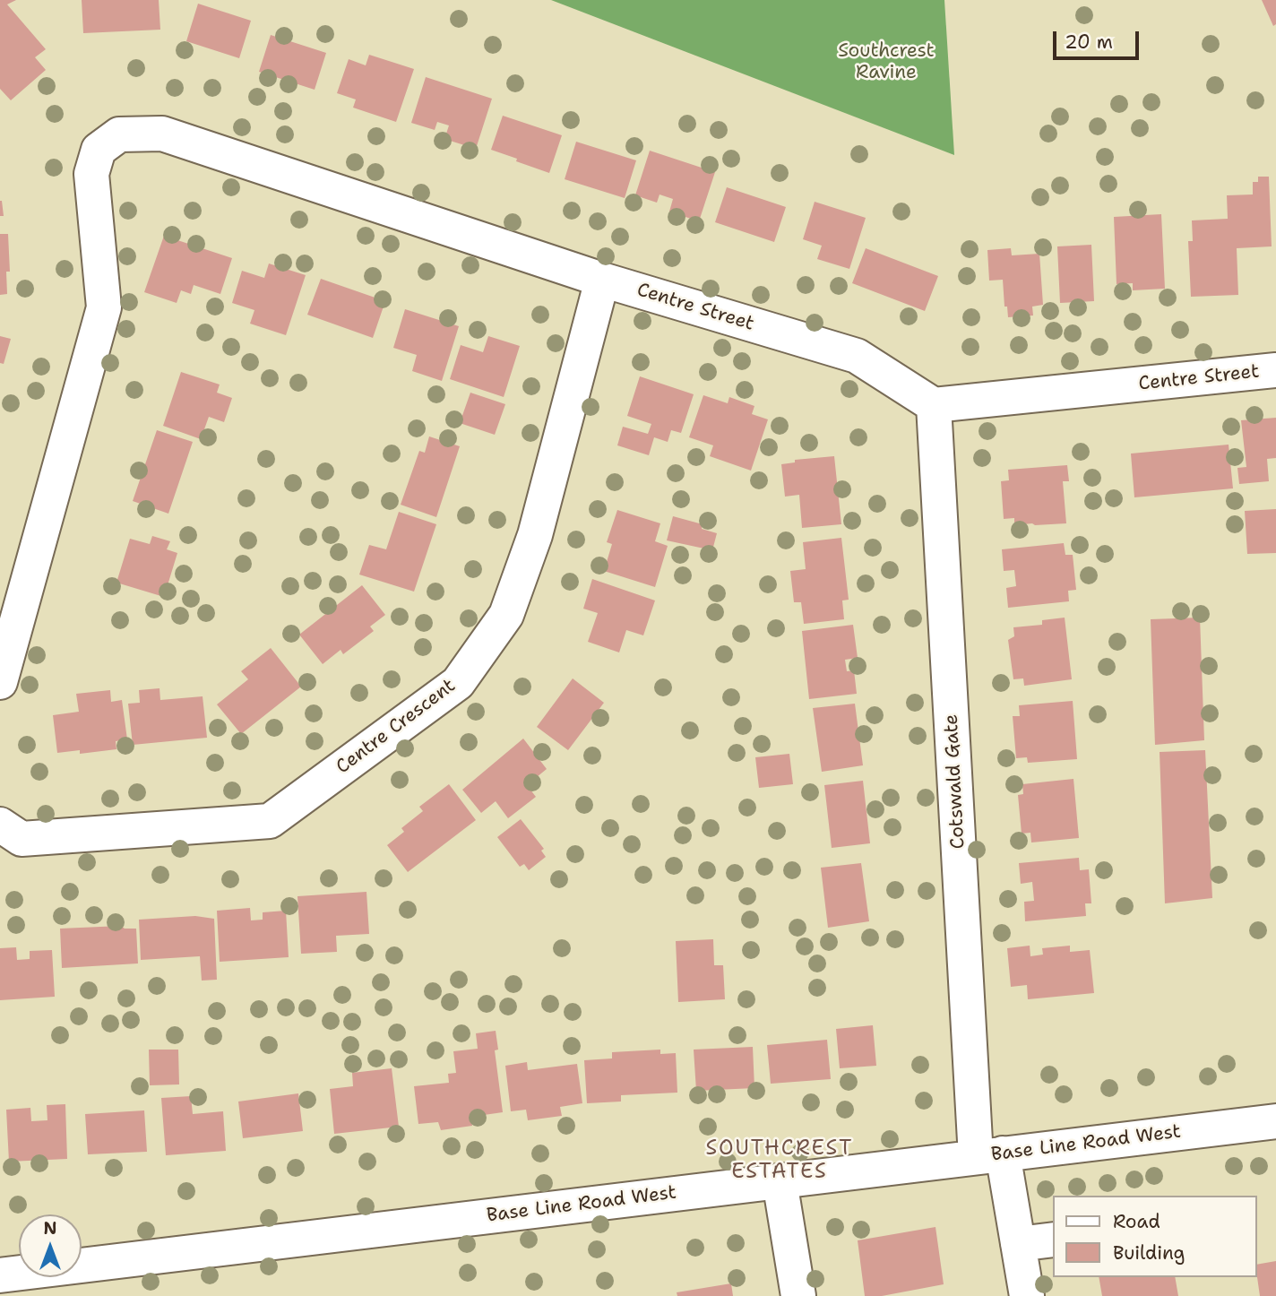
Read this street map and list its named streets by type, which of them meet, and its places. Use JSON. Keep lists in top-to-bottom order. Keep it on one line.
{"streets":{"street":["Centre Street","Centre Crescent","Cotswald Gate","Base Line Road West"]},"crossings":[["Centre Street","Centre Crescent"],["Centre Street","Cotswald Gate"],["Cotswald Gate","Base Line Road West"]],"districts":["SOUTHCREST ESTATES"],"parks":["Southcrest Ravine"],"legend":["Road","Building"],"scale_bar":"20 m","north":"top"}
